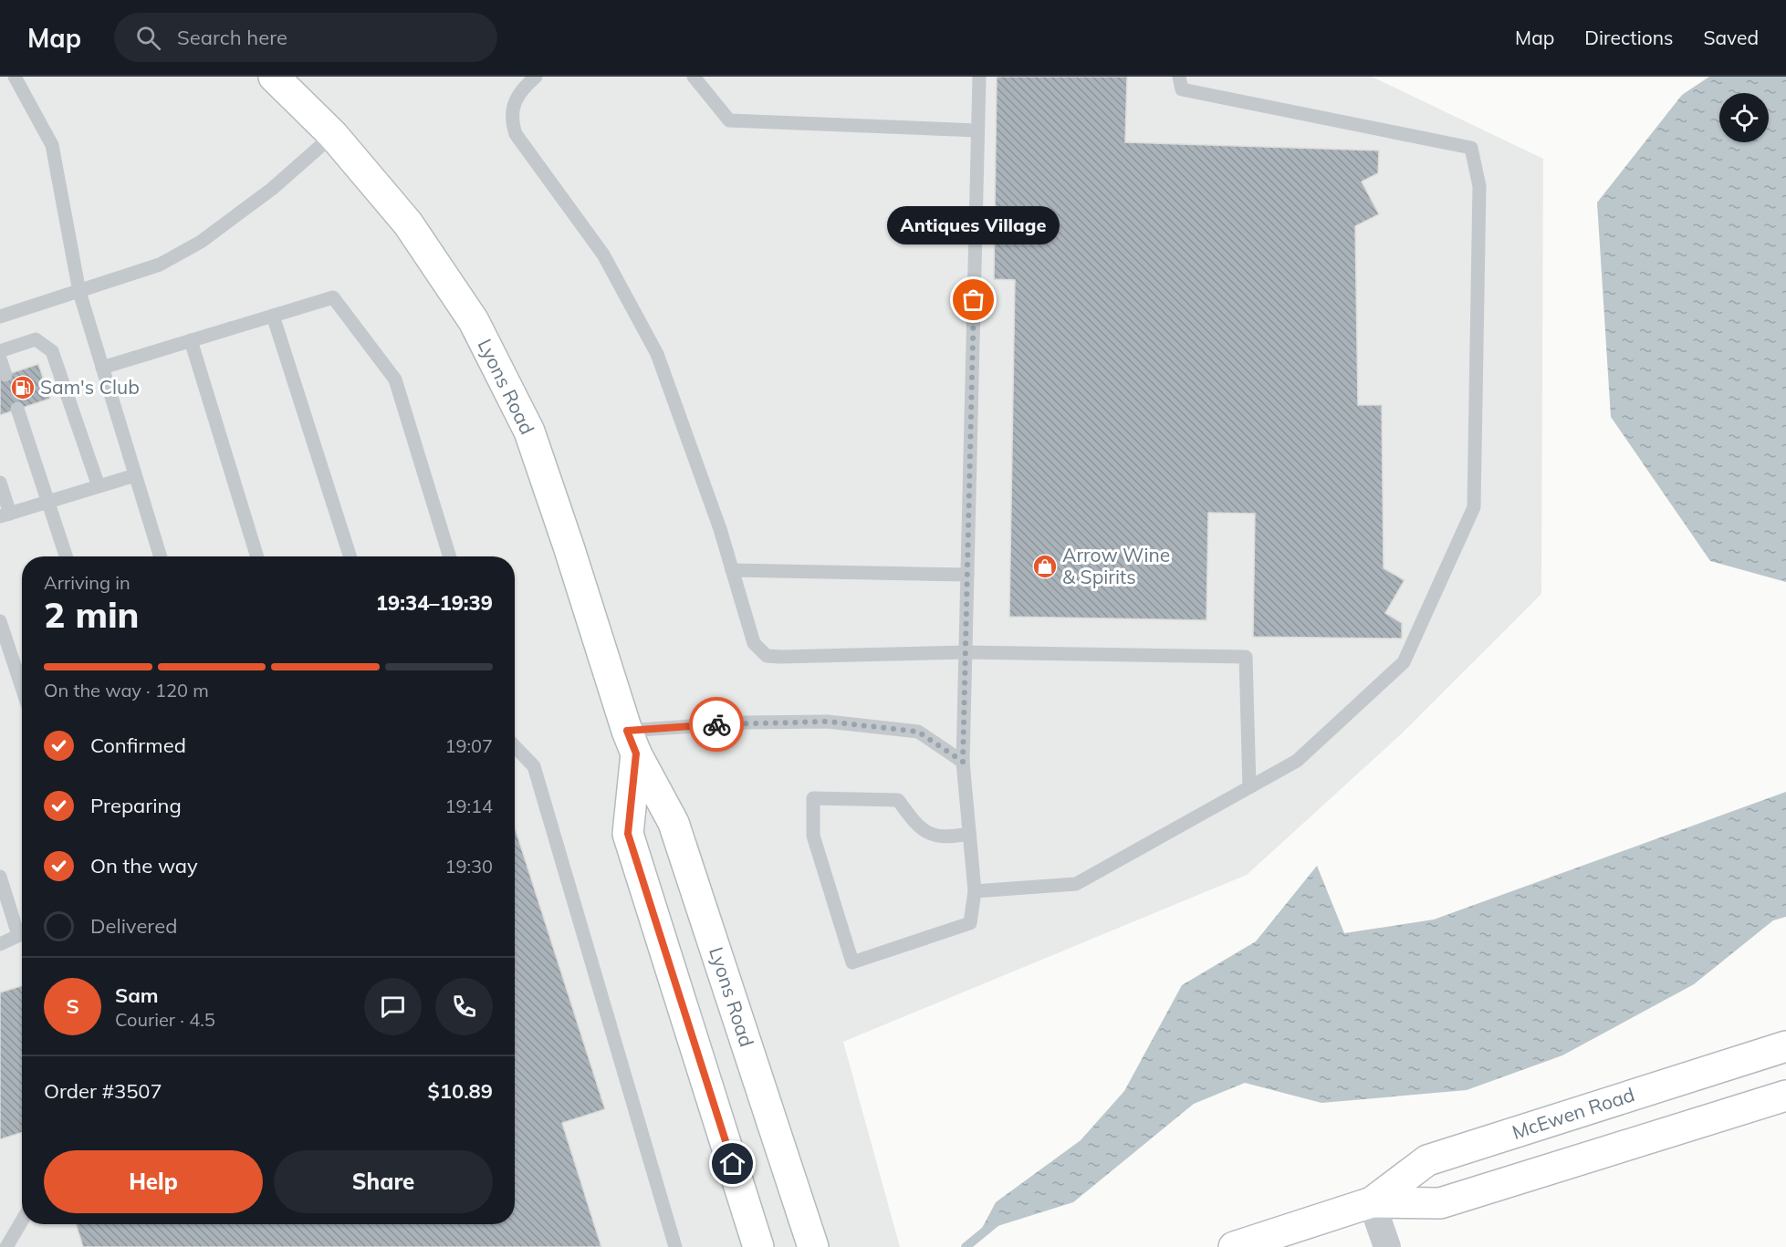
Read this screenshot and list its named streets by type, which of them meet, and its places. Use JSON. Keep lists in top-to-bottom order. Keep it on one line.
{"streets":{"street":["Lyons Road","McEwen Road"]},"places":{"other":["Antiques Village"],"fuel station":["Sam's Club"],"shop":["Arrow Wine & Spirits"]},"page":{"header":"Map","search":"Search here","nav":["Map","Directions","Saved"],"bubble":"Antiques Village","heading":["2 min","Arriving in","19:34–19:39"],"panel":["Sam","Courier · 4.5","Order #3507","$10.89"],"bar":"On the way · 120 m","list":[["Confirmed","19:07"],["Preparing","19:14"],["On the way","19:30"],"Delivered"],"round":"S","buttons":["Help","Share"]}}
